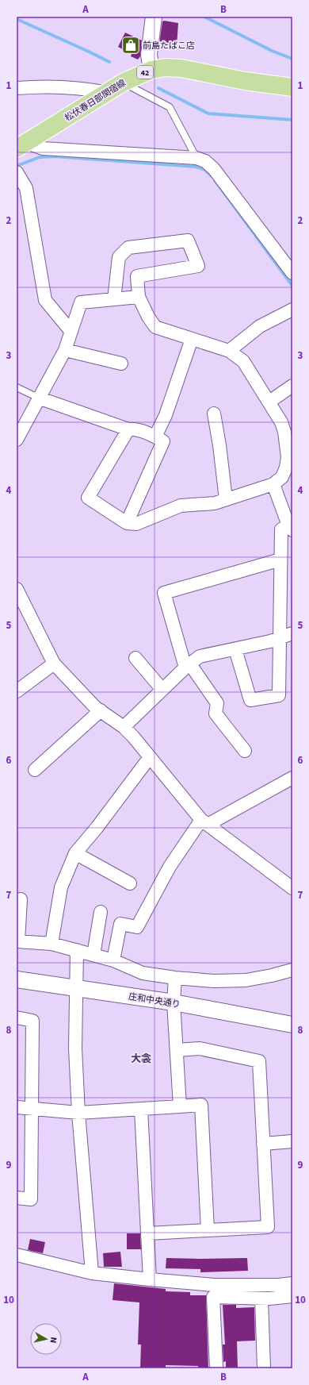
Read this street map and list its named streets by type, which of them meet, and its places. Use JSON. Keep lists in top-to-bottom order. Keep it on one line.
{"streets":{"main road":["42","松伏春日部関宿線"],"street":["庄和中央通り"]},"districts":["大衾"],"places":{"shop":["前島たばこ店"]},"north":"right","grid":{"columns":["A","B"],"rows":["1","2","3","4","5","6","7","8","9","10"]}}
